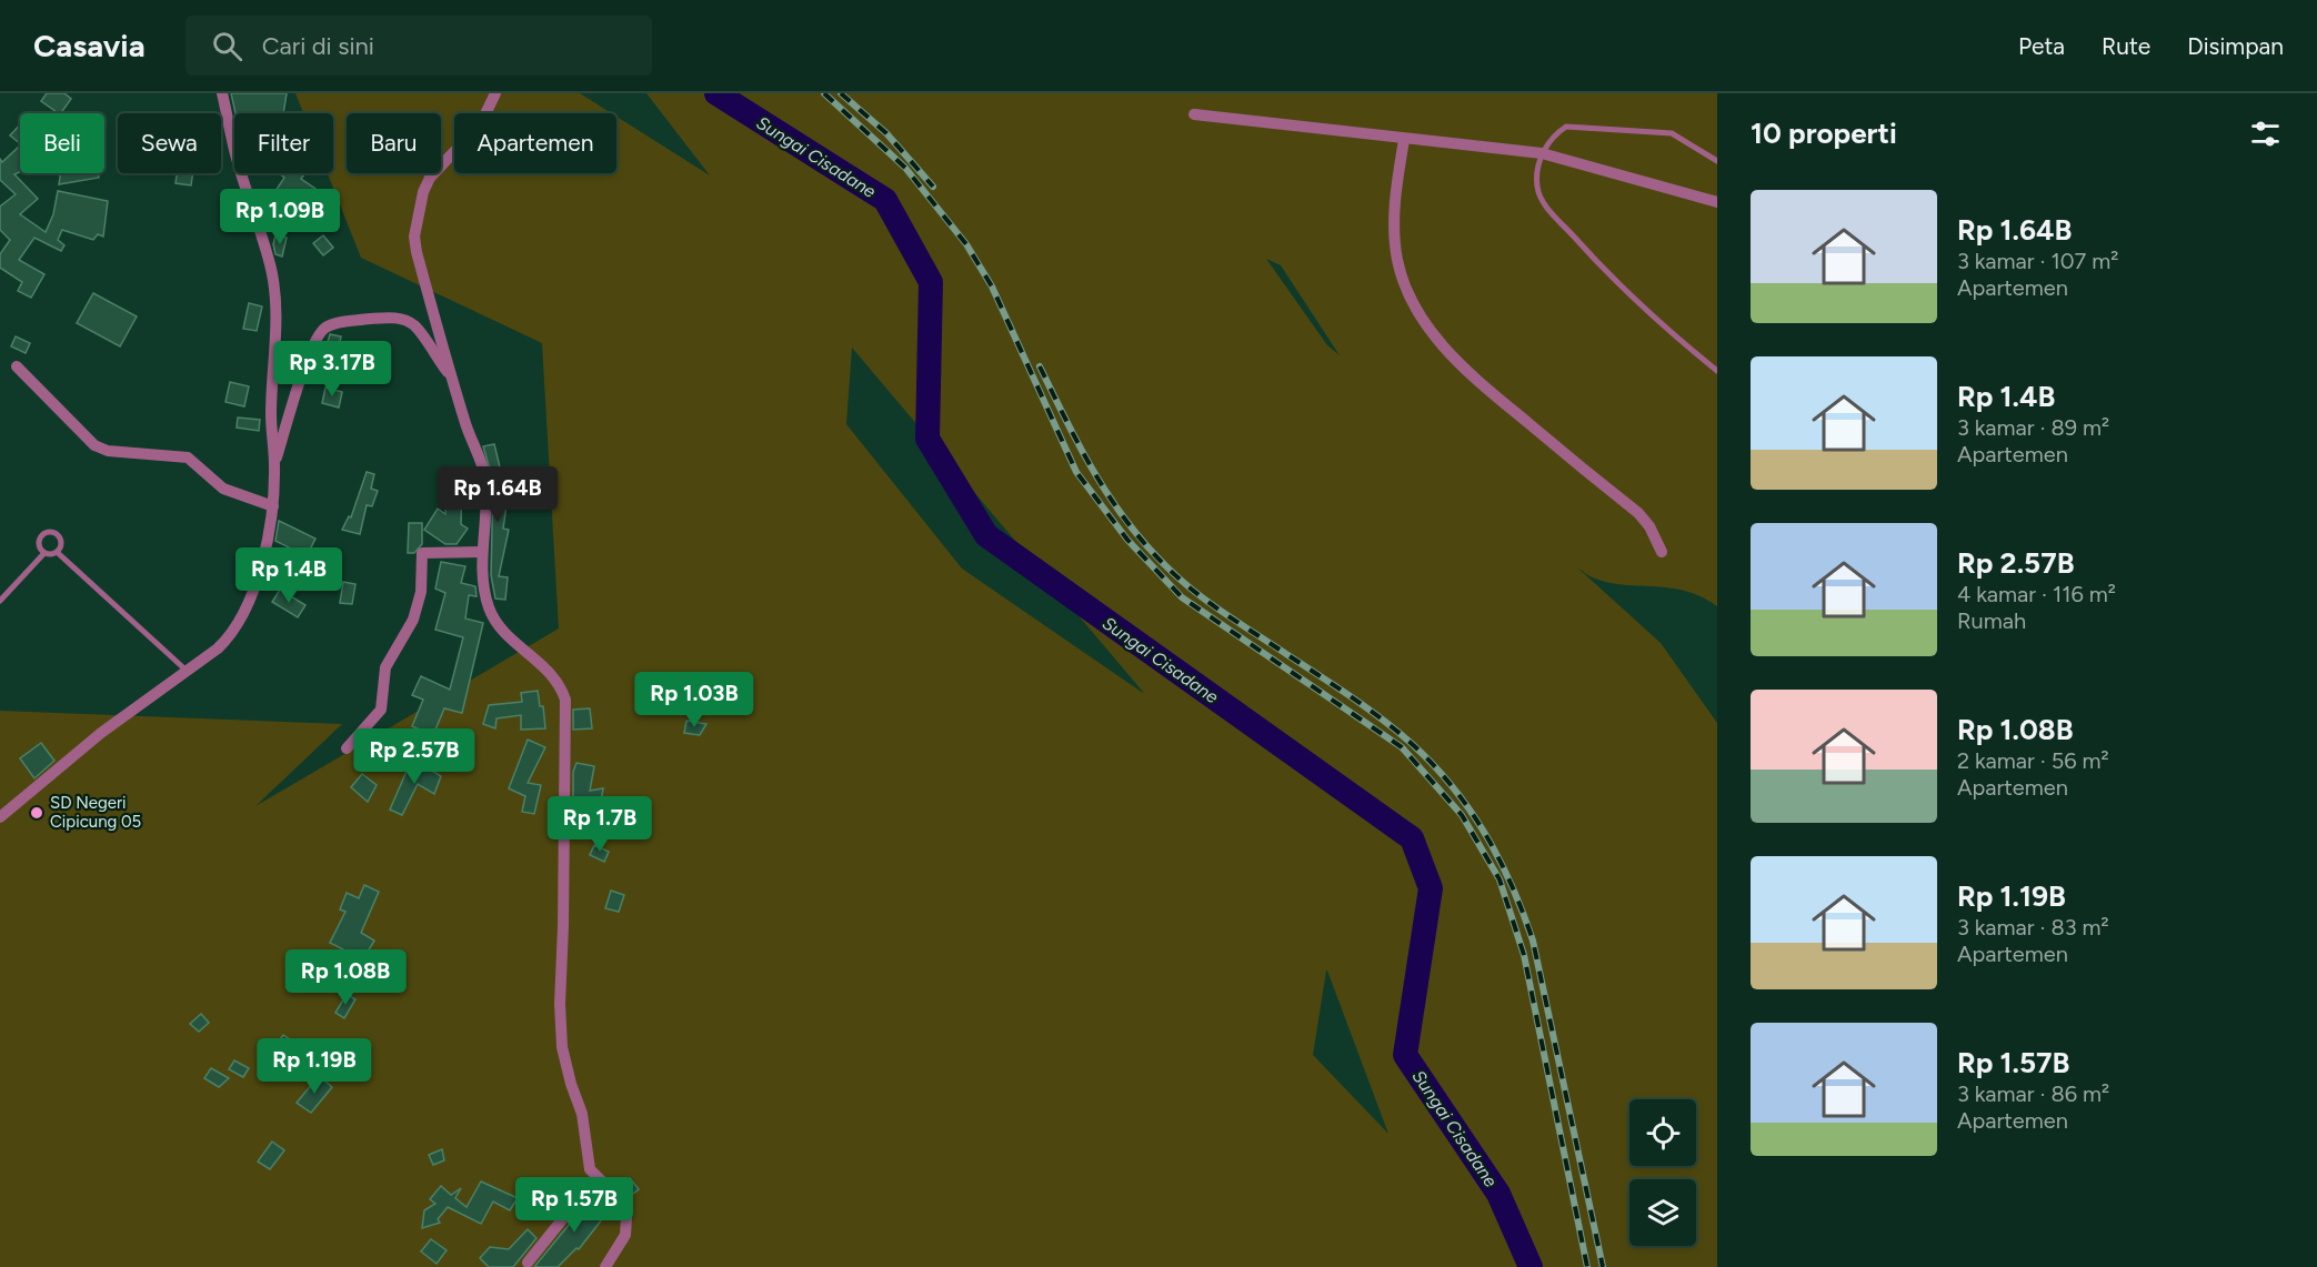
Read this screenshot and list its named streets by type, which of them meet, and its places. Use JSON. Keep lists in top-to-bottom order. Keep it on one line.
{"water":["Sungai Cisadane"],"places":["SD Negeri Cipicung 05"],"page":{"header":"Casavia","search":"Cari di sini","nav":["Peta","Rute","Disimpan"],"heading":"10 properti","chip":["Beli","Sewa","Filter","Baru","Apartemen"],"list":[{"name":"Rp 1.64B","note":"3 kamar · 107 m² · Apartemen"},{"name":"Rp 1.4B","note":"3 kamar · 89 m² · Apartemen"},{"name":"Rp 2.57B","note":"4 kamar · 116 m² · Rumah"},{"name":"Rp 1.08B","note":"2 kamar · 56 m² · Apartemen"},{"name":"Rp 1.19B","note":"3 kamar · 83 m² · Apartemen"},{"name":"Rp 1.57B","note":"3 kamar · 86 m² · Apartemen"}],"price":["Rp 1.09B","Rp 3.17B","Rp 1.64B","Rp 1.4B","Rp 1.03B","Rp 2.57B","Rp 1.7B","Rp 1.08B","Rp 1.19B","Rp 1.57B"]}}
